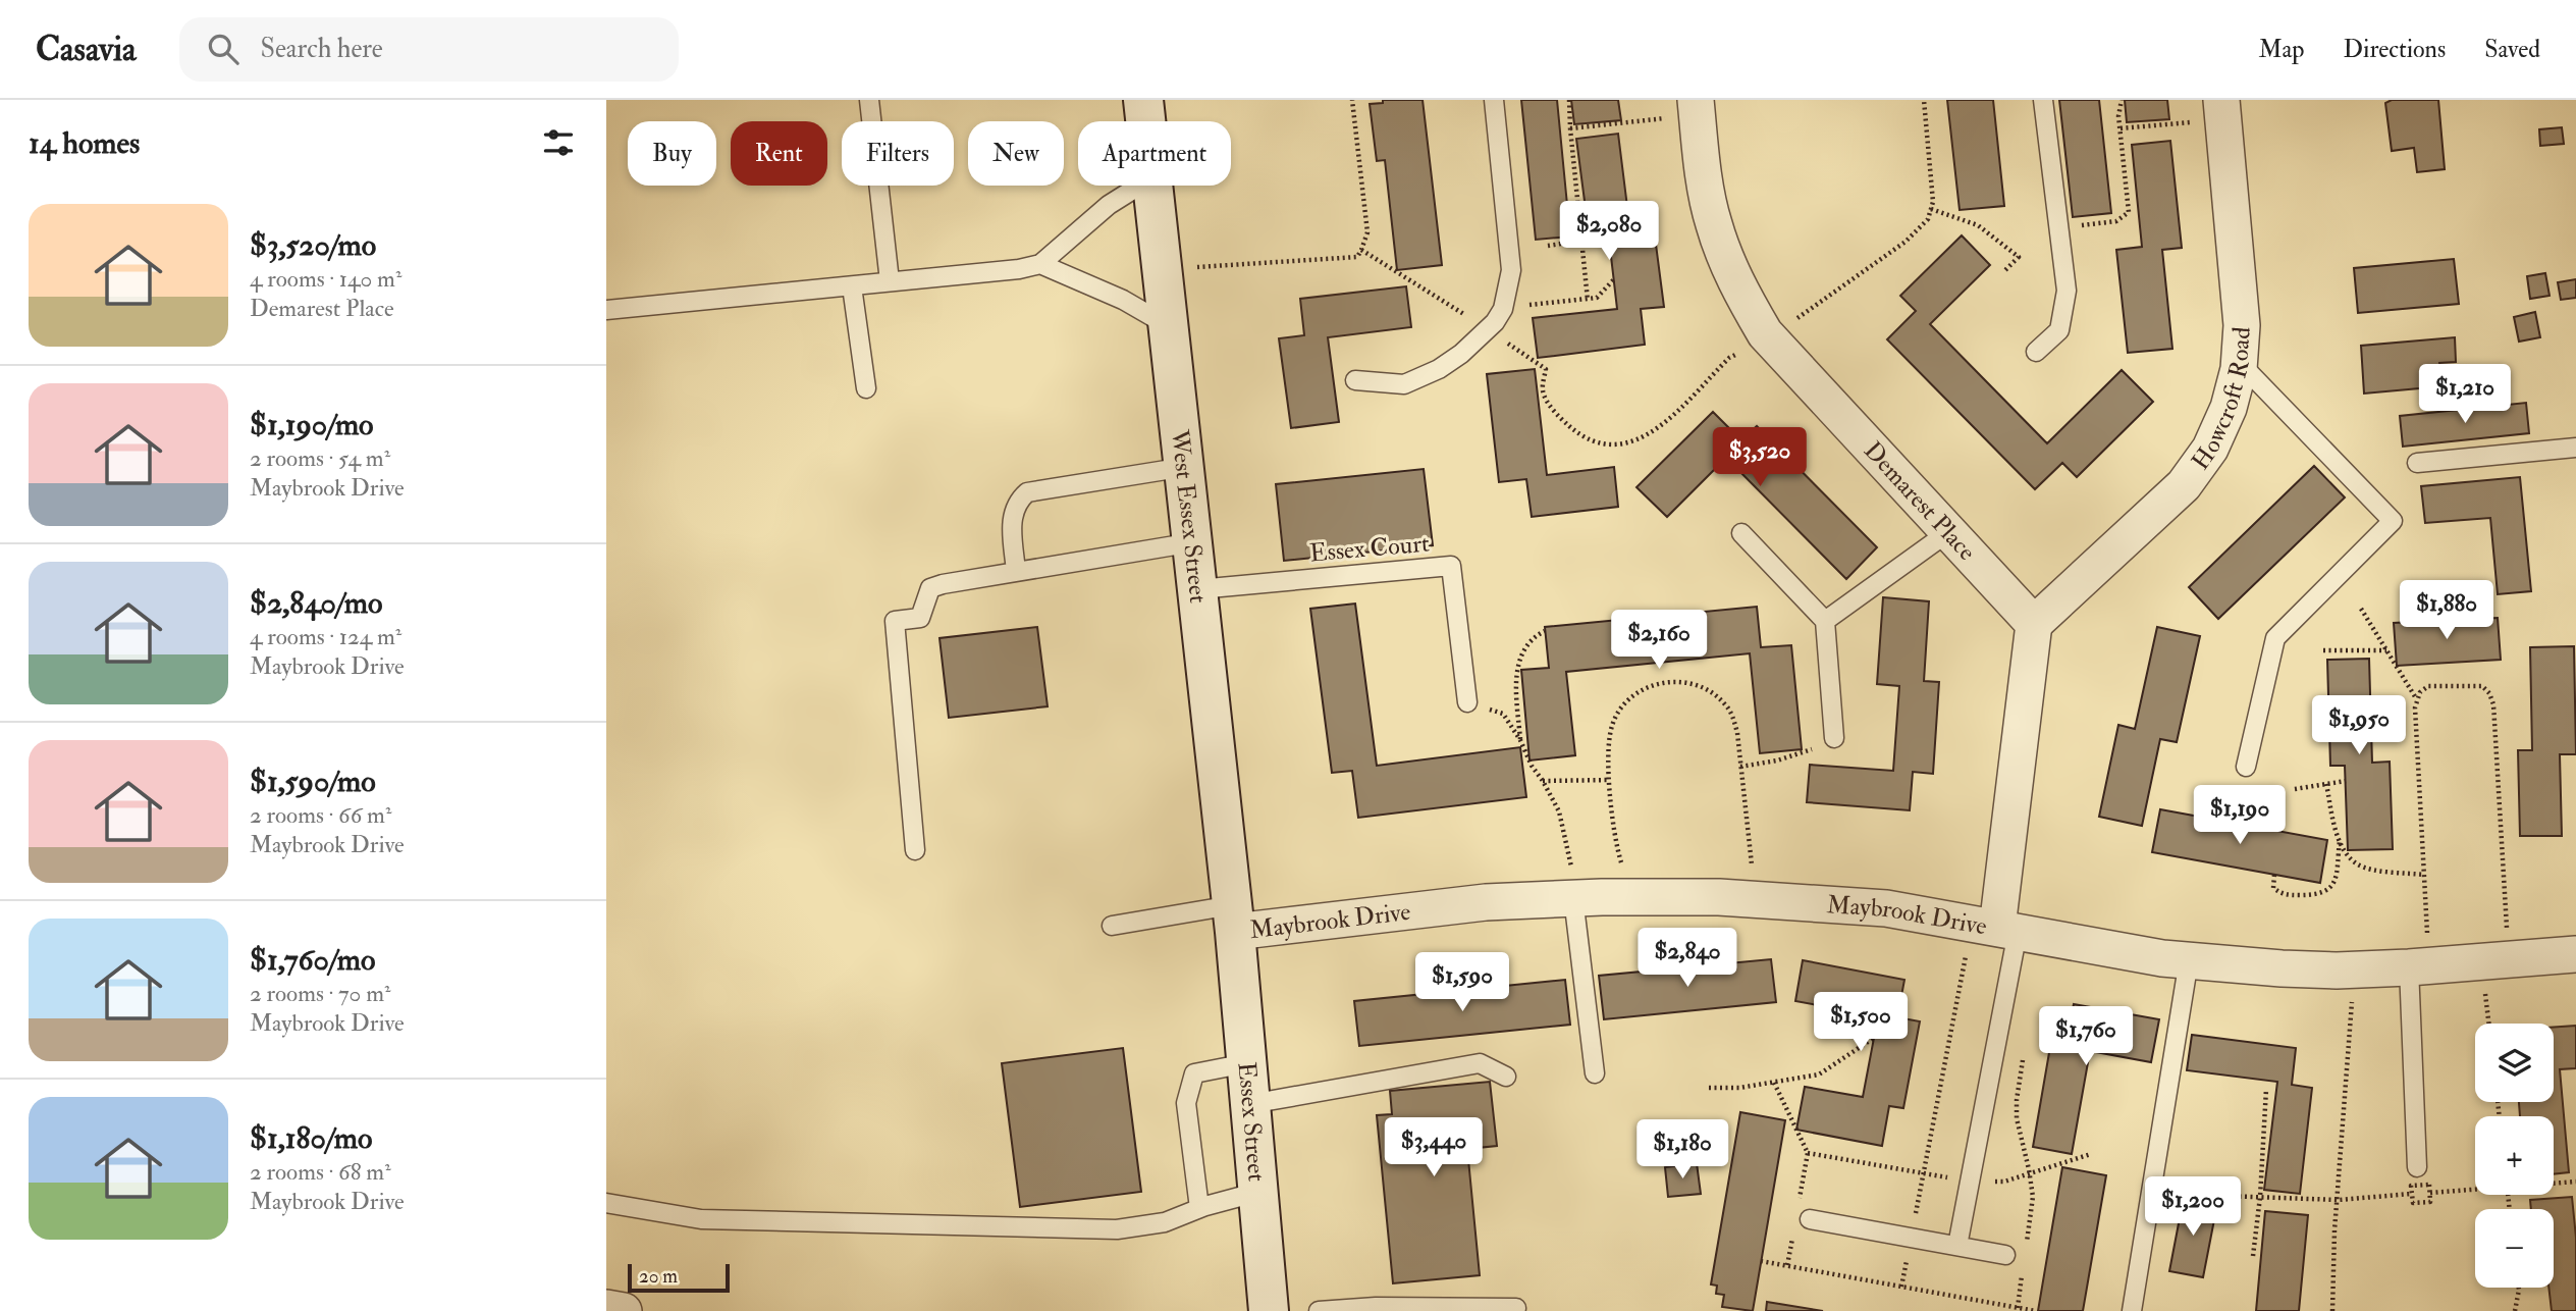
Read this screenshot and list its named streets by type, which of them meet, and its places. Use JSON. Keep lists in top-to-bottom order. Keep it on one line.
{"streets":{"main road":["West Essex Street","Essex Street"],"street":["Howcroft Road","Demarest Place","Maybrook Drive"],"lane":["Essex Court"]},"crossings":[["Howcroft Road","Demarest Place"],["West Essex Street","Essex Court"],["West Essex Street","Maybrook Drive"],["West Essex Street","Essex Street"],["Maybrook Drive","Essex Street"]],"scale_bar":"20 m","page":{"header":"Casavia","search":"Search here","nav":["Map","Directions","Saved"],"heading":"14 homes","chip":["Buy","Rent","Filters","New","Apartment"],"list":[{"name":"$3,520/mo","note":"4 rooms · 140 m² · Demarest Place"},{"name":"$1,190/mo","note":"2 rooms · 54 m² · Maybrook Drive"},{"name":"$2,840/mo","note":"4 rooms · 124 m² · Maybrook Drive"},{"name":"$1,590/mo","note":"2 rooms · 66 m² · Maybrook Drive"},{"name":"$1,760/mo","note":"2 rooms · 70 m² · Maybrook Drive"},{"name":"$1,180/mo","note":"2 rooms · 68 m² · Maybrook Drive"}],"price":["$2,080","$1,210","$3,520","$1,880","$2,160","$1,950","$1,190","$2,840","$1,590","$1,500","$1,760","$3,440","$1,180","$1,200"],"map_buttons":["+","−"],"scale":"20 m"}}
